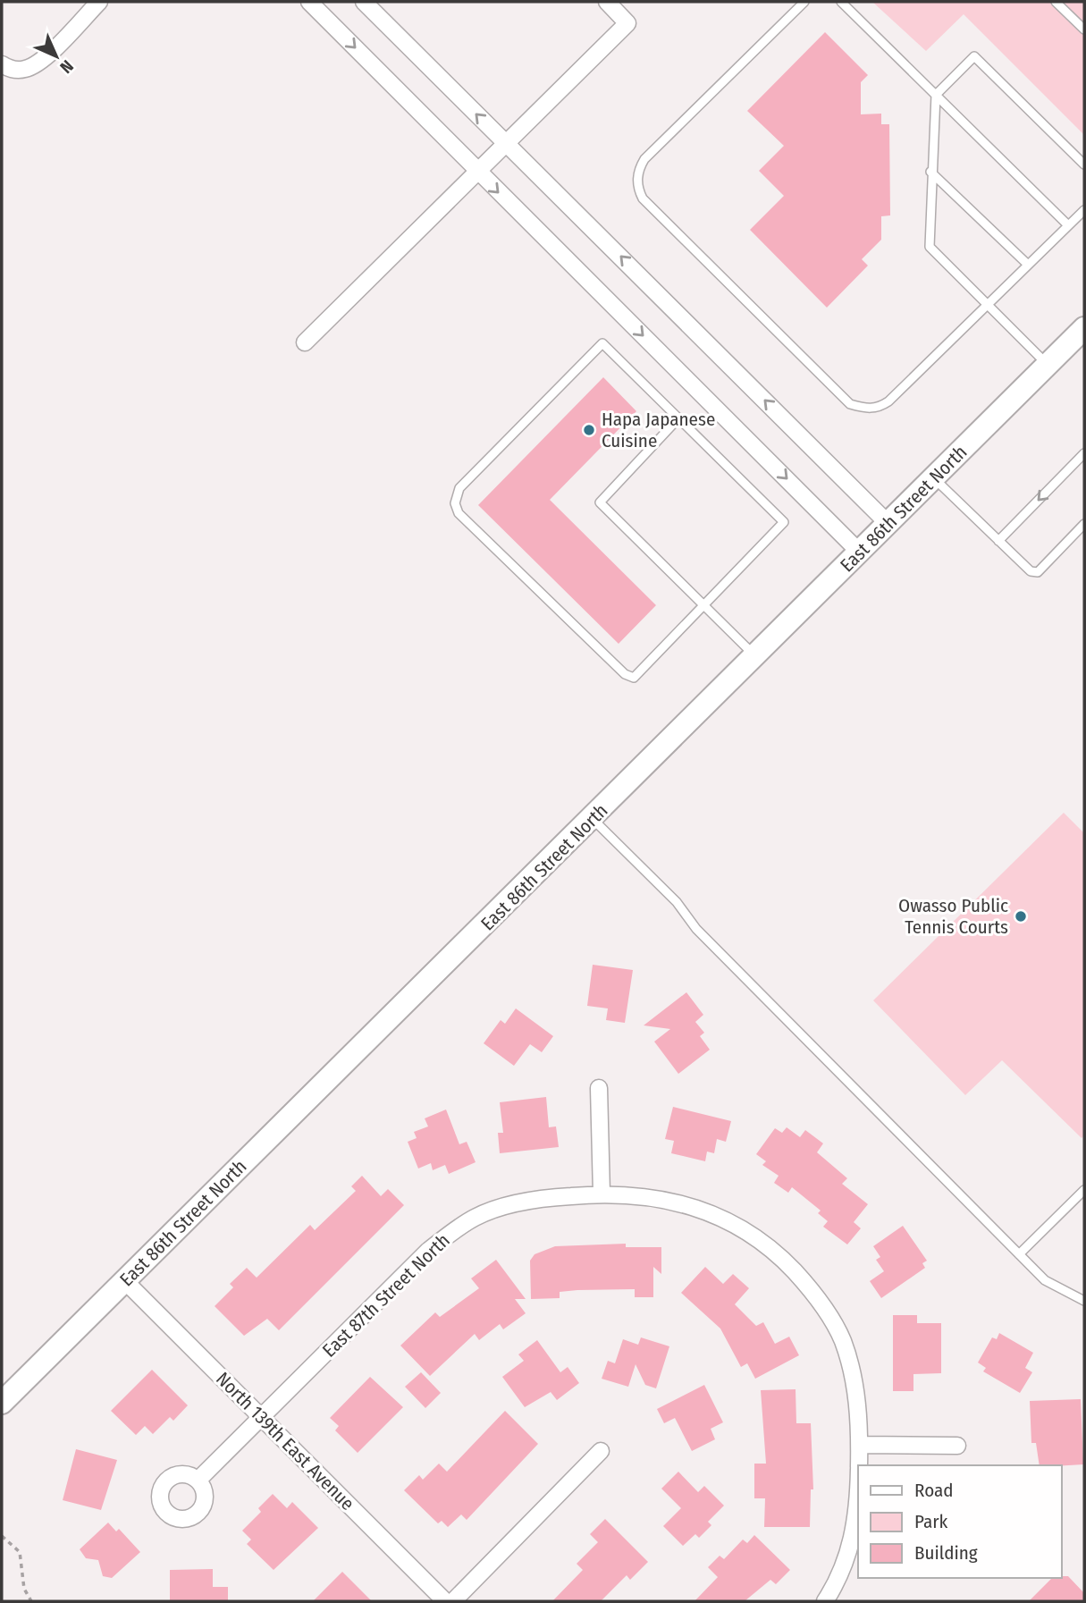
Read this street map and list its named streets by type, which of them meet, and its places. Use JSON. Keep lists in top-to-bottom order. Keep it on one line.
{"streets":{"main road":["East 86th Street North"],"street":["East 87th Street North","North 139th East Avenue"]},"crossings":[["East 86th Street North","North 139th East Avenue"],["East 87th Street North","North 139th East Avenue"]],"places":["Hapa Japanese Cuisine","Owasso Public Tennis Courts"],"legend":["Road","Park","Building"],"north":"bottom right"}
